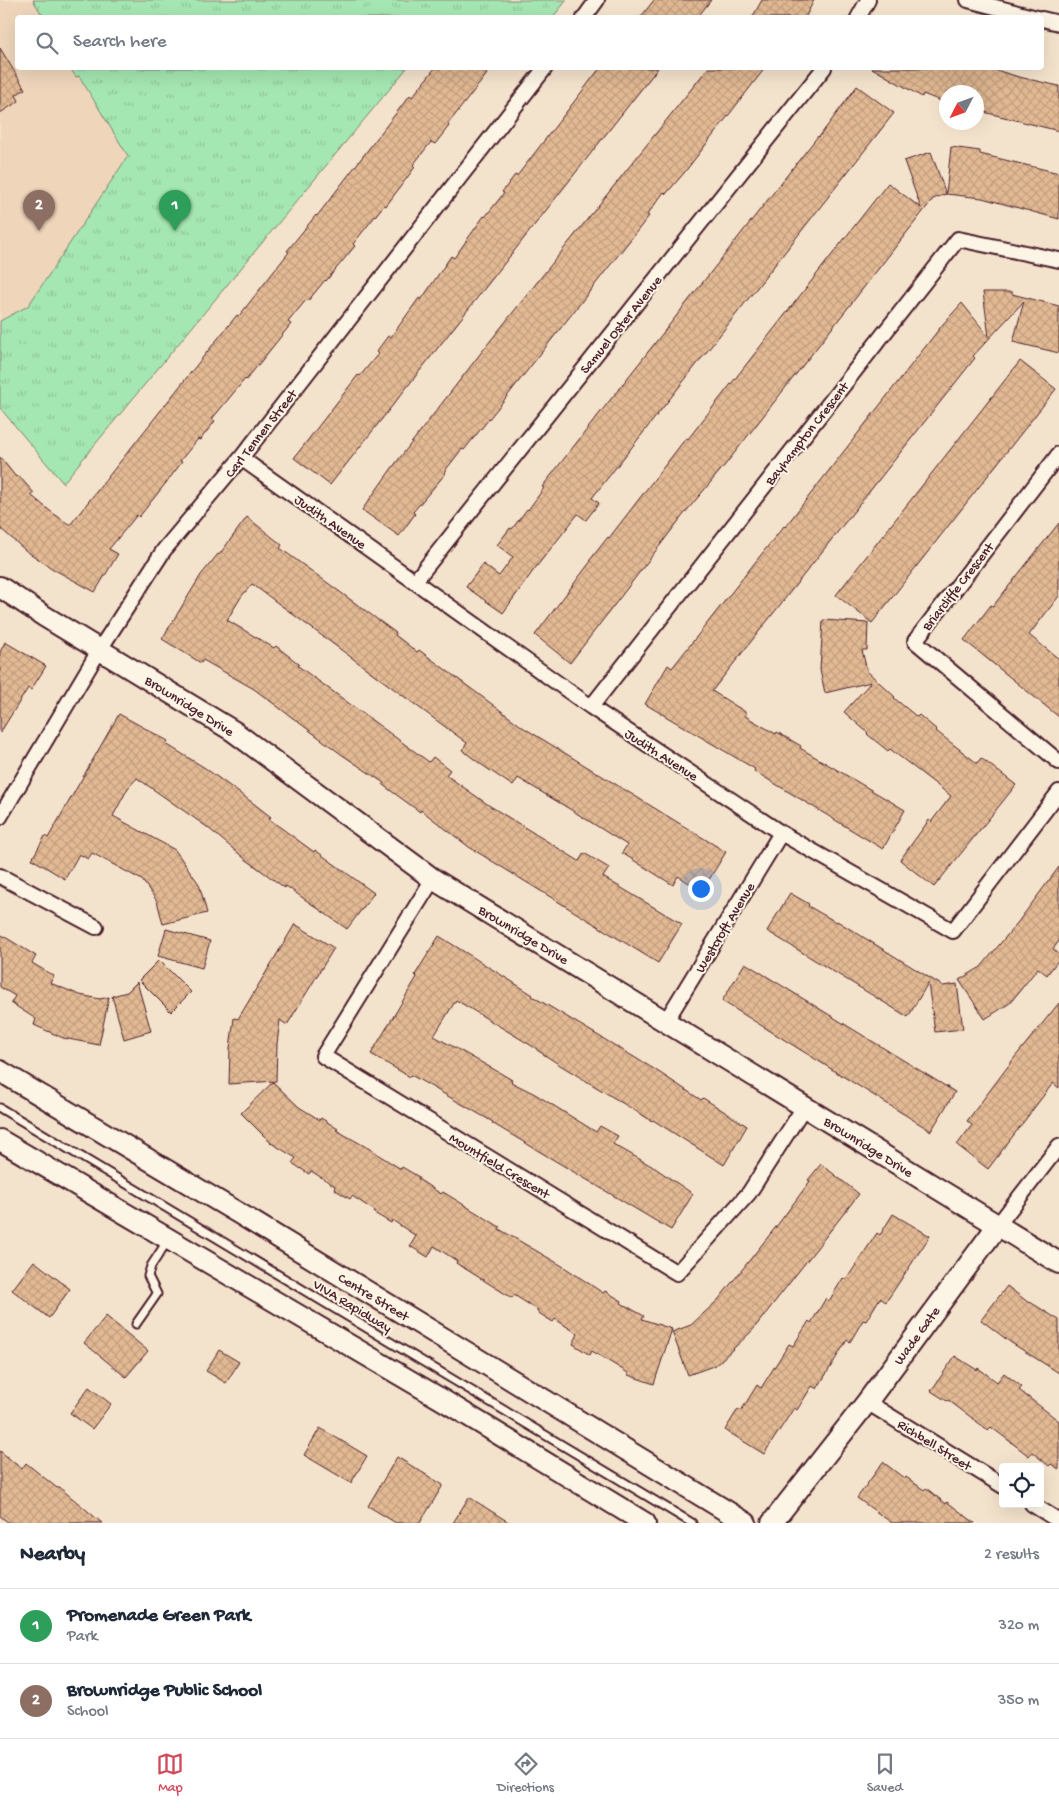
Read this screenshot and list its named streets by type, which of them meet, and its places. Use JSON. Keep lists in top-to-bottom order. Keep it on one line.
{"streets":{"street":["Samuel Oster Avenue","Carl Tennen Street","Bayhampton Crescent","Judith Avenue","Briarcliffe Crescent","Brownridge Drive","Westcroft Avenue","Mountfield Crescent","Centre Street","Wade Gate","Richbell Street"],"lane":["VIVA Rapidway"]},"crossings":[["Samuel Oster Avenue","Judith Avenue"],["Carl Tennen Street","Judith Avenue"],["Carl Tennen Street","Brownridge Drive"],["Bayhampton Crescent","Judith Avenue"],["Judith Avenue","Westcroft Avenue"],["Brownridge Drive","Westcroft Avenue"],["Brownridge Drive","Mountfield Crescent"],["Brownridge Drive","Wade Gate"],["Wade Gate","Richbell Street"]],"north":"bottom left","page":{"search":"Search here","pins":["1","2"],"heading":["Nearby","2 results"],"list":[{"mark":"1","name":"Promenade Green Park","note":"Park","value":"320 m"},{"mark":"2","name":"Brownridge Public School","note":"School","value":"350 m"}],"nav":["Map","Directions","Saved"]}}
